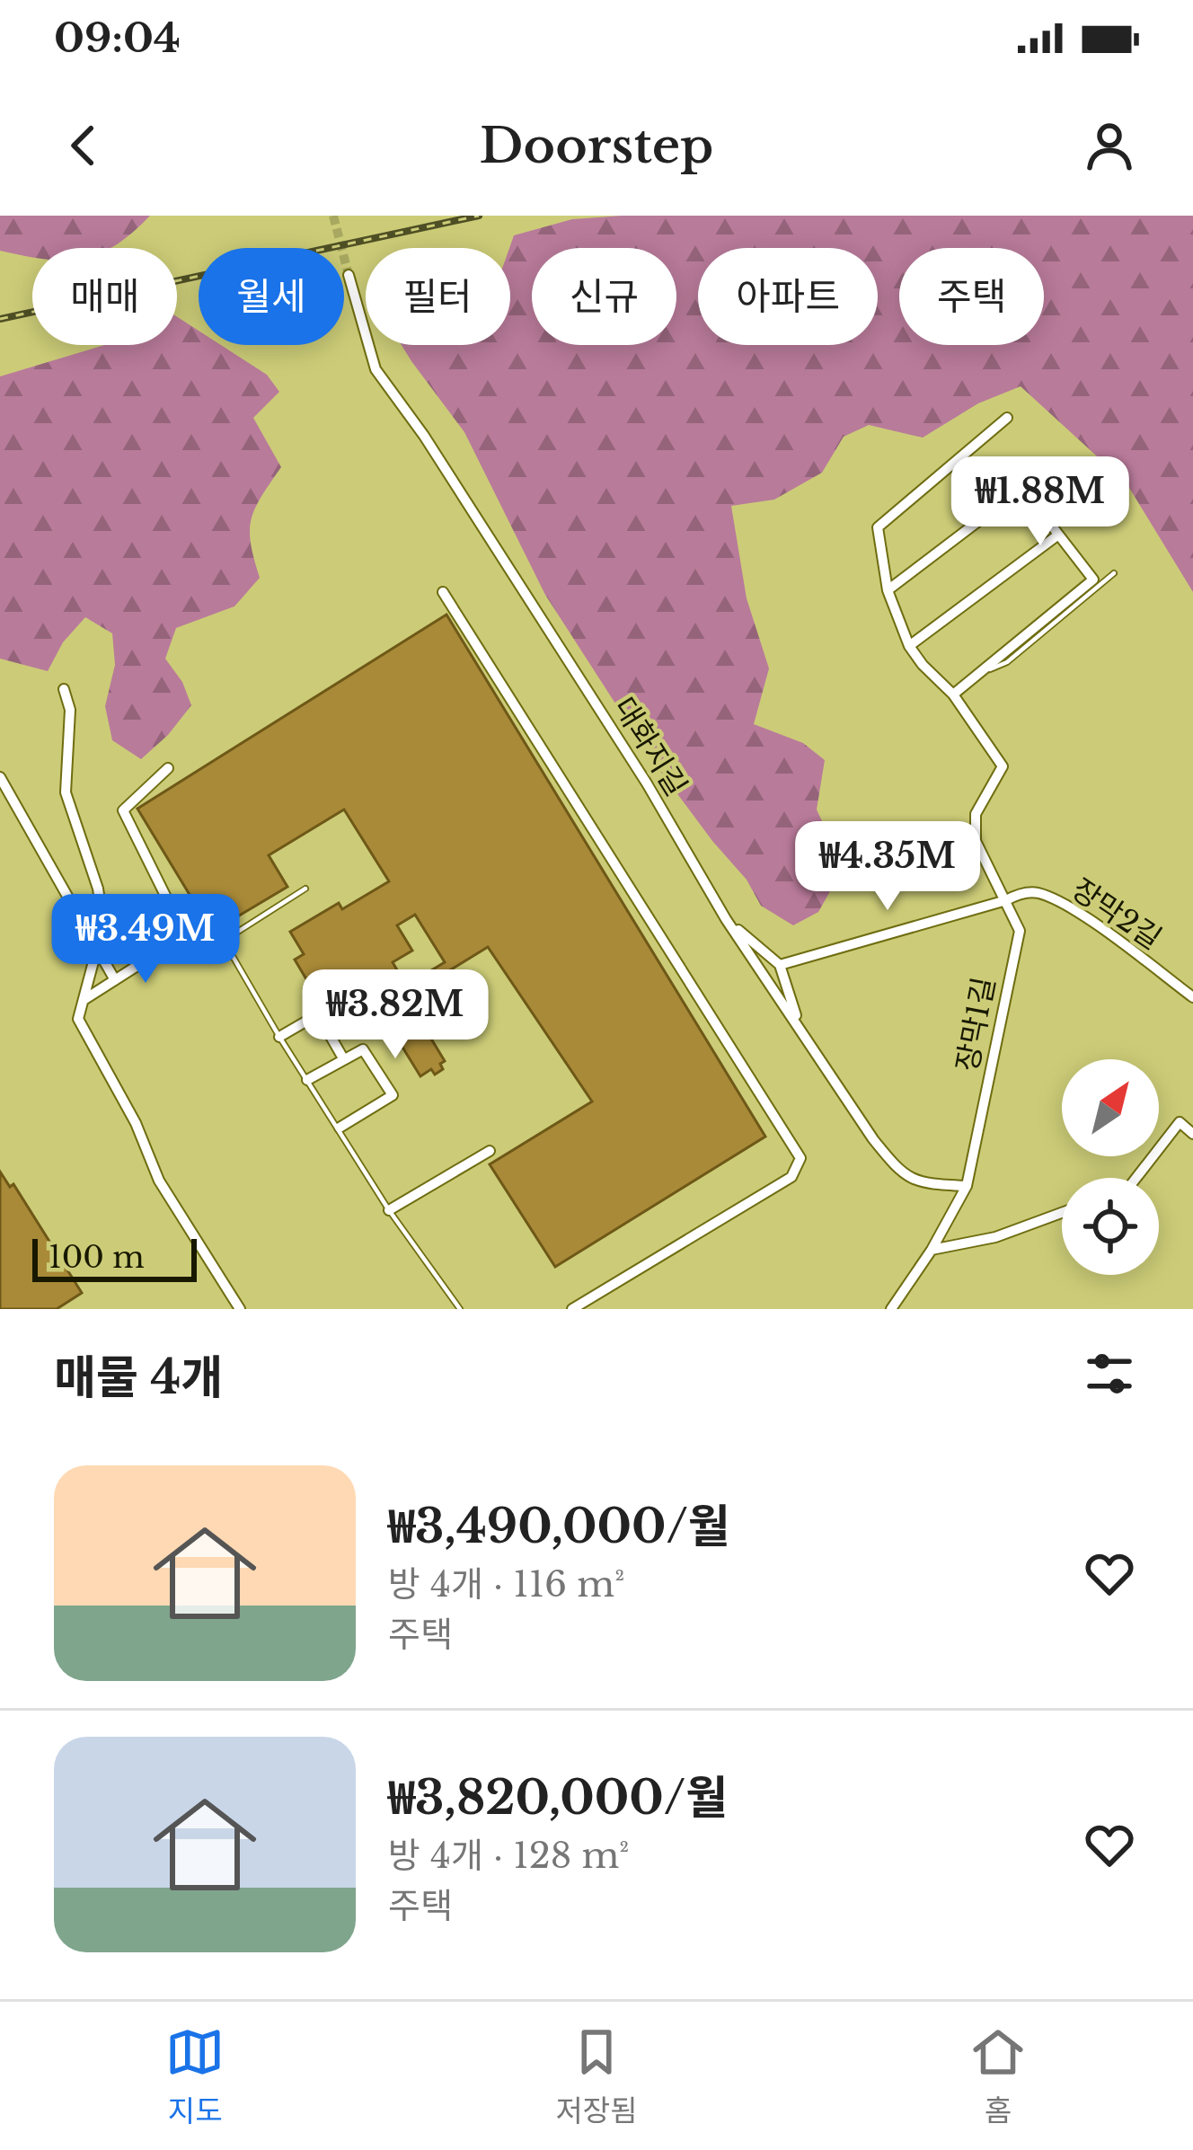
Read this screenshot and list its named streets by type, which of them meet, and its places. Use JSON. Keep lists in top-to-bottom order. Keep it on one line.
{"streets":{"street":["대화지길","장막2길","장막1길"]},"crossings":[["대화지길","장막1길"],["장막2길","장막1길"]],"scale_bar":"100 m","north":"top right","page":{"status":"09:04","header":"Doorstep","chip":["매매","월세","필터","신규","아파트","주택"],"price":["₩1.88M","₩4.35M","₩3.49M","₩3.82M"],"scale":"100 m","heading":"매물 4개","list":[{"name":"₩3,490,000/월","note":"방 4개 · 116 m² · 주택"},{"name":"₩3,820,000/월","note":"방 4개 · 128 m² · 주택"}],"tabs":["지도","저장됨","홈"]}}
